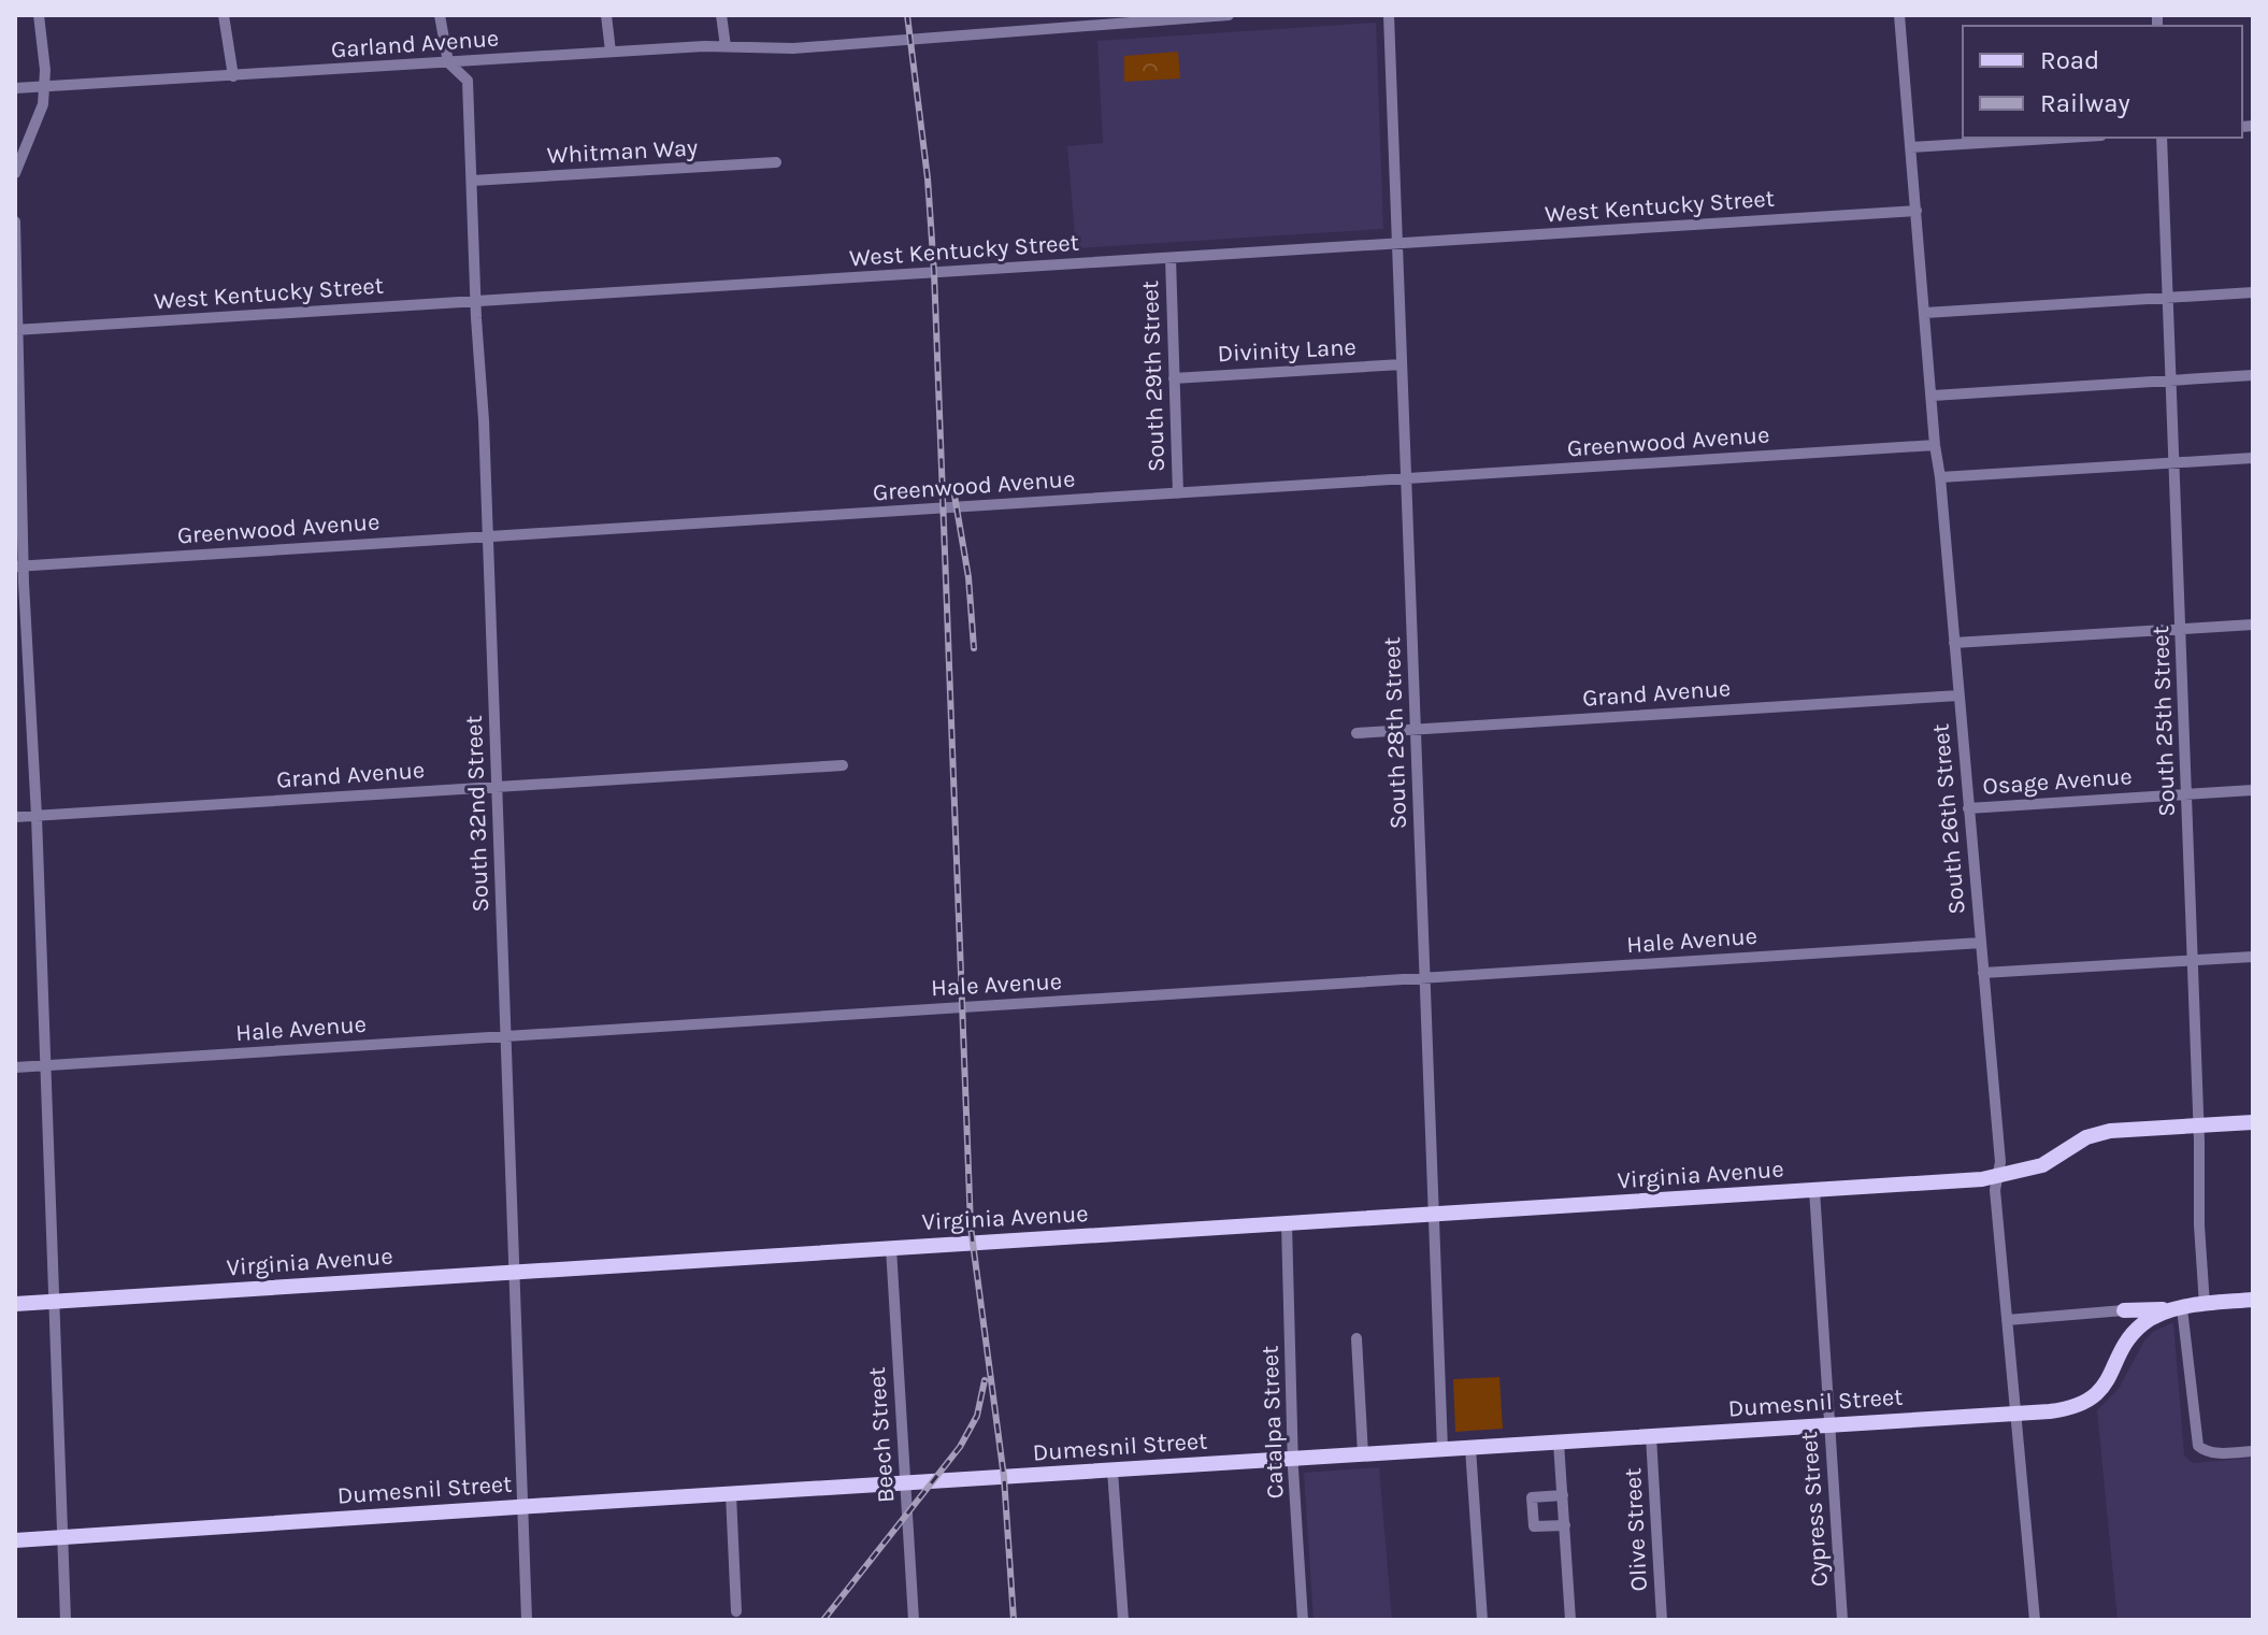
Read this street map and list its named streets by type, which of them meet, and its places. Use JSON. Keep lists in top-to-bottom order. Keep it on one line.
{"streets":{"main road":["Virginia Avenue","Dumesnil Street"],"street":["Garland Avenue","Whitman Way","West Kentucky Street","Divinity Lane","South 29th Street","Greenwood Avenue","Grand Avenue","South 25th Street","South 28th Street","Osage Avenue","South 32nd Street","South 26th Street","Hale Avenue","Catalpa Street","Beech Street","Cypress Street","Olive Street"]},"crossings":[["Garland Avenue","South 32nd Street"],["Whitman Way","South 32nd Street"],["West Kentucky Street","South 29th Street"],["West Kentucky Street","South 28th Street"],["West Kentucky Street","South 32nd Street"],["West Kentucky Street","South 26th Street"],["Divinity Lane","South 29th Street"],["Divinity Lane","South 28th Street"],["South 29th Street","Greenwood Avenue"],["Greenwood Avenue","South 28th Street"],["Greenwood Avenue","South 32nd Street"],["Greenwood Avenue","South 26th Street"],["Grand Avenue","South 28th Street"],["Grand Avenue","South 32nd Street"],["Grand Avenue","South 26th Street"],["South 25th Street","Osage Avenue"],["South 25th Street","Virginia Avenue"],["South 25th Street","Dumesnil Street"],["South 28th Street","Hale Avenue"],["South 28th Street","Virginia Avenue"],["South 28th Street","Dumesnil Street"],["Osage Avenue","South 26th Street"],["South 32nd Street","Hale Avenue"],["South 32nd Street","Virginia Avenue"],["South 32nd Street","Dumesnil Street"],["South 26th Street","Hale Avenue"],["South 26th Street","Virginia Avenue"],["South 26th Street","Dumesnil Street"],["Virginia Avenue","Catalpa Street"],["Virginia Avenue","Beech Street"],["Virginia Avenue","Cypress Street"],["Dumesnil Street","Catalpa Street"],["Dumesnil Street","Beech Street"],["Dumesnil Street","Cypress Street"],["Dumesnil Street","Olive Street"]],"legend":["Road","Railway"]}
